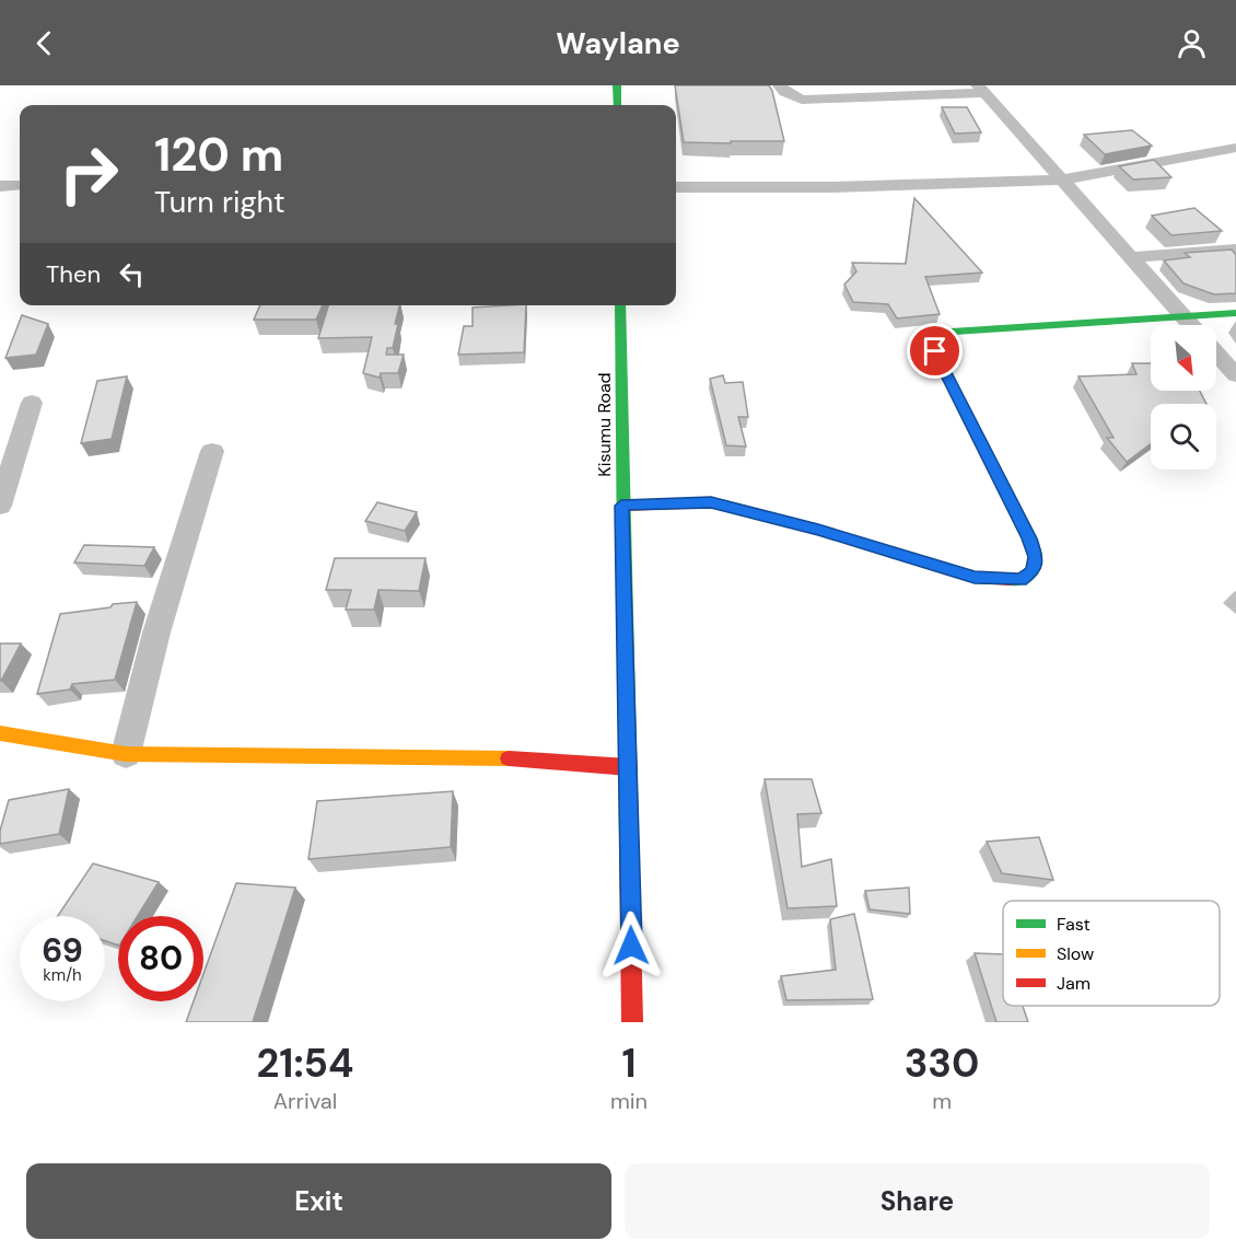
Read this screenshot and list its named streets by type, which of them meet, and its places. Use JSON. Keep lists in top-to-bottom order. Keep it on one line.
{"streets":{"main road":["Kisumu Road"]},"legend":["Fast","Slow","Jam"],"north":"bottom right","page":{"header":"Waylane","turn":["120 m","Turn right"],"then":"Then","speed":"69 km/h","limit":"80","eta":["21:54","Arrival","1","min","330","m"],"buttons":["Exit","Share"]}}
